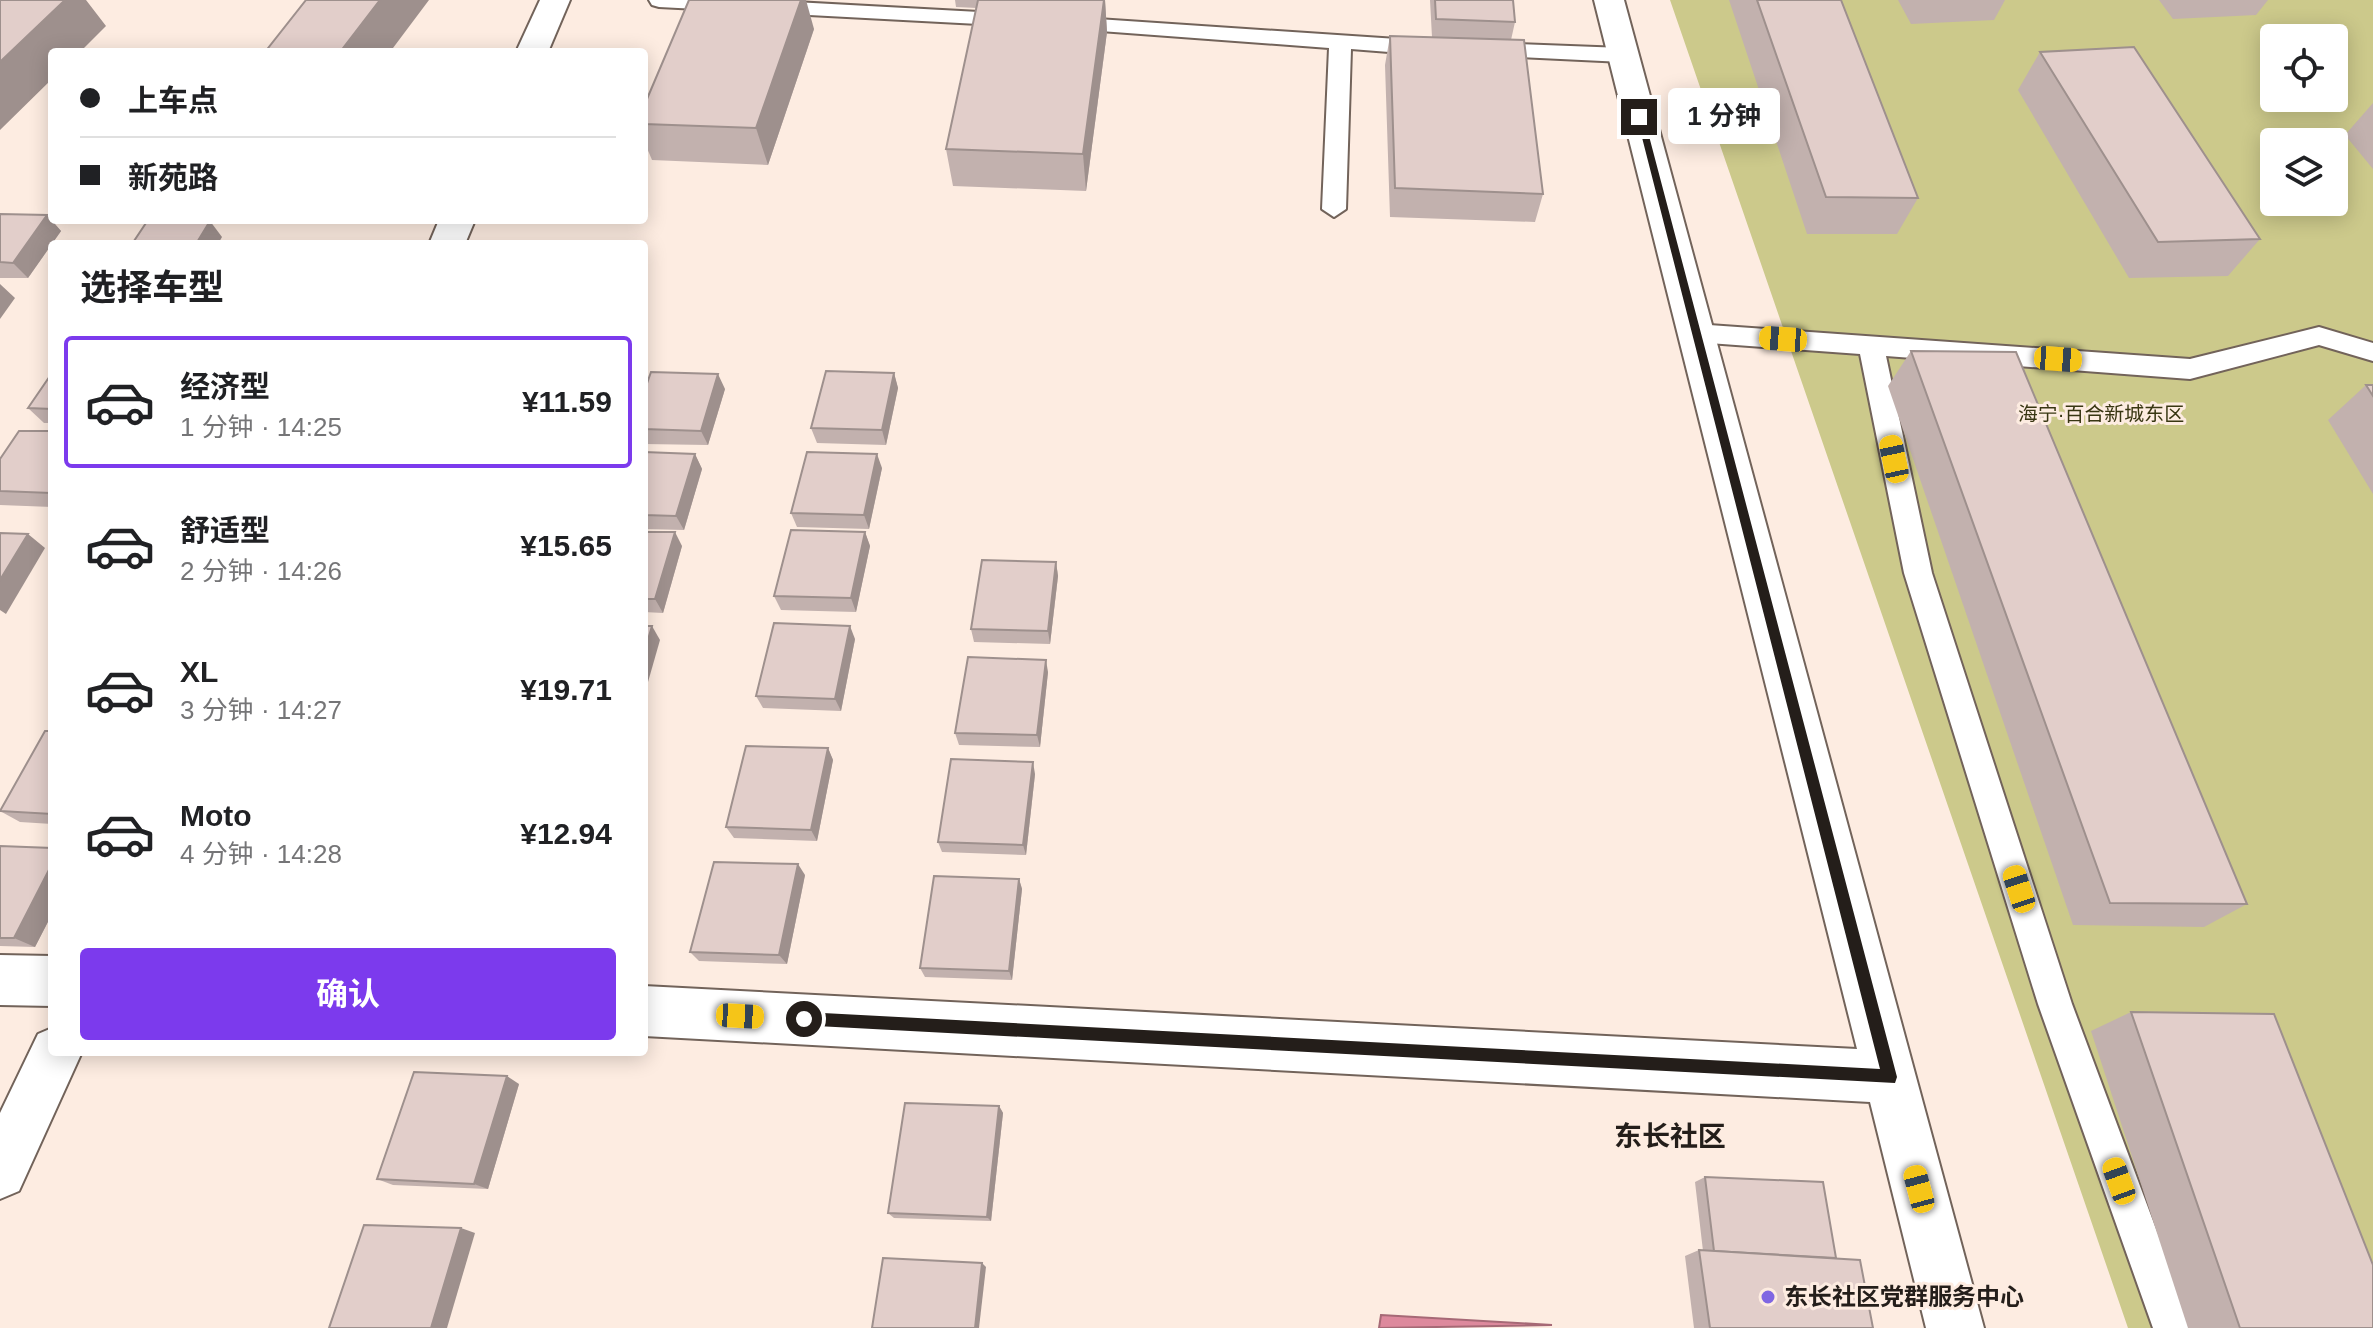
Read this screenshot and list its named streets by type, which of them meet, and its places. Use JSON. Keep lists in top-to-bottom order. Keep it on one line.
{"districts":["东长社区"],"parks":["海宁·百合新城东区"],"places":["东长社区党群服务中心"],"page":{"banner":["上车点","新苑路"],"bubble":"1 分钟","heading":"选择车型","list":[{"name":"经济型","note":"1 分钟 · 14:25","value":"¥11.59"},{"name":"舒适型","note":"2 分钟 · 14:26","value":"¥15.65"},{"name":"XL","note":"3 分钟 · 14:27","value":"¥19.71"},{"name":"Moto","note":"4 分钟 · 14:28","value":"¥12.94"}],"buttons":"确认"}}
